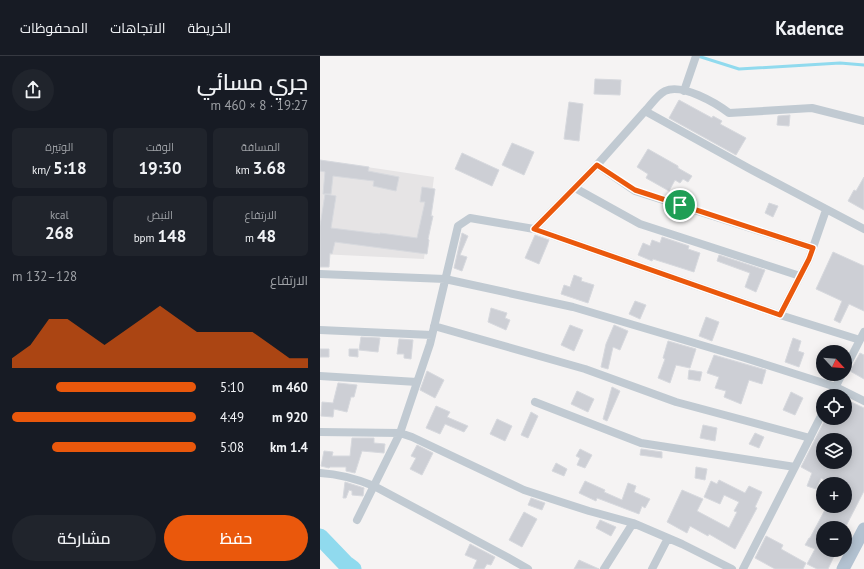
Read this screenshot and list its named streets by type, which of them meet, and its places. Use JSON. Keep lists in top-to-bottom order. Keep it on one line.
{"north":"bottom right","page":{"header":"Kadence","nav":["الخريطة","الاتجاهات","المحفوظات"],"heading":["جري مسائي","19:27 · 8 × 460 m"],"stats":[["المسافة","3.68 km"],["الوقت","19:30"],["الوتيرة","5:18 /km"],["الارتفاع","48 m"],["النبض","148 bpm"],["kcal","268"]],"chart":["الارتفاع","128–132 m"],"map_buttons":["+","−"],"list":[{"name":"460 m","note":"5:10"},{"name":"920 m","note":"4:49"},{"name":"1.4 km","note":"5:08"}],"buttons":["حفظ","مشاركة"]}}
